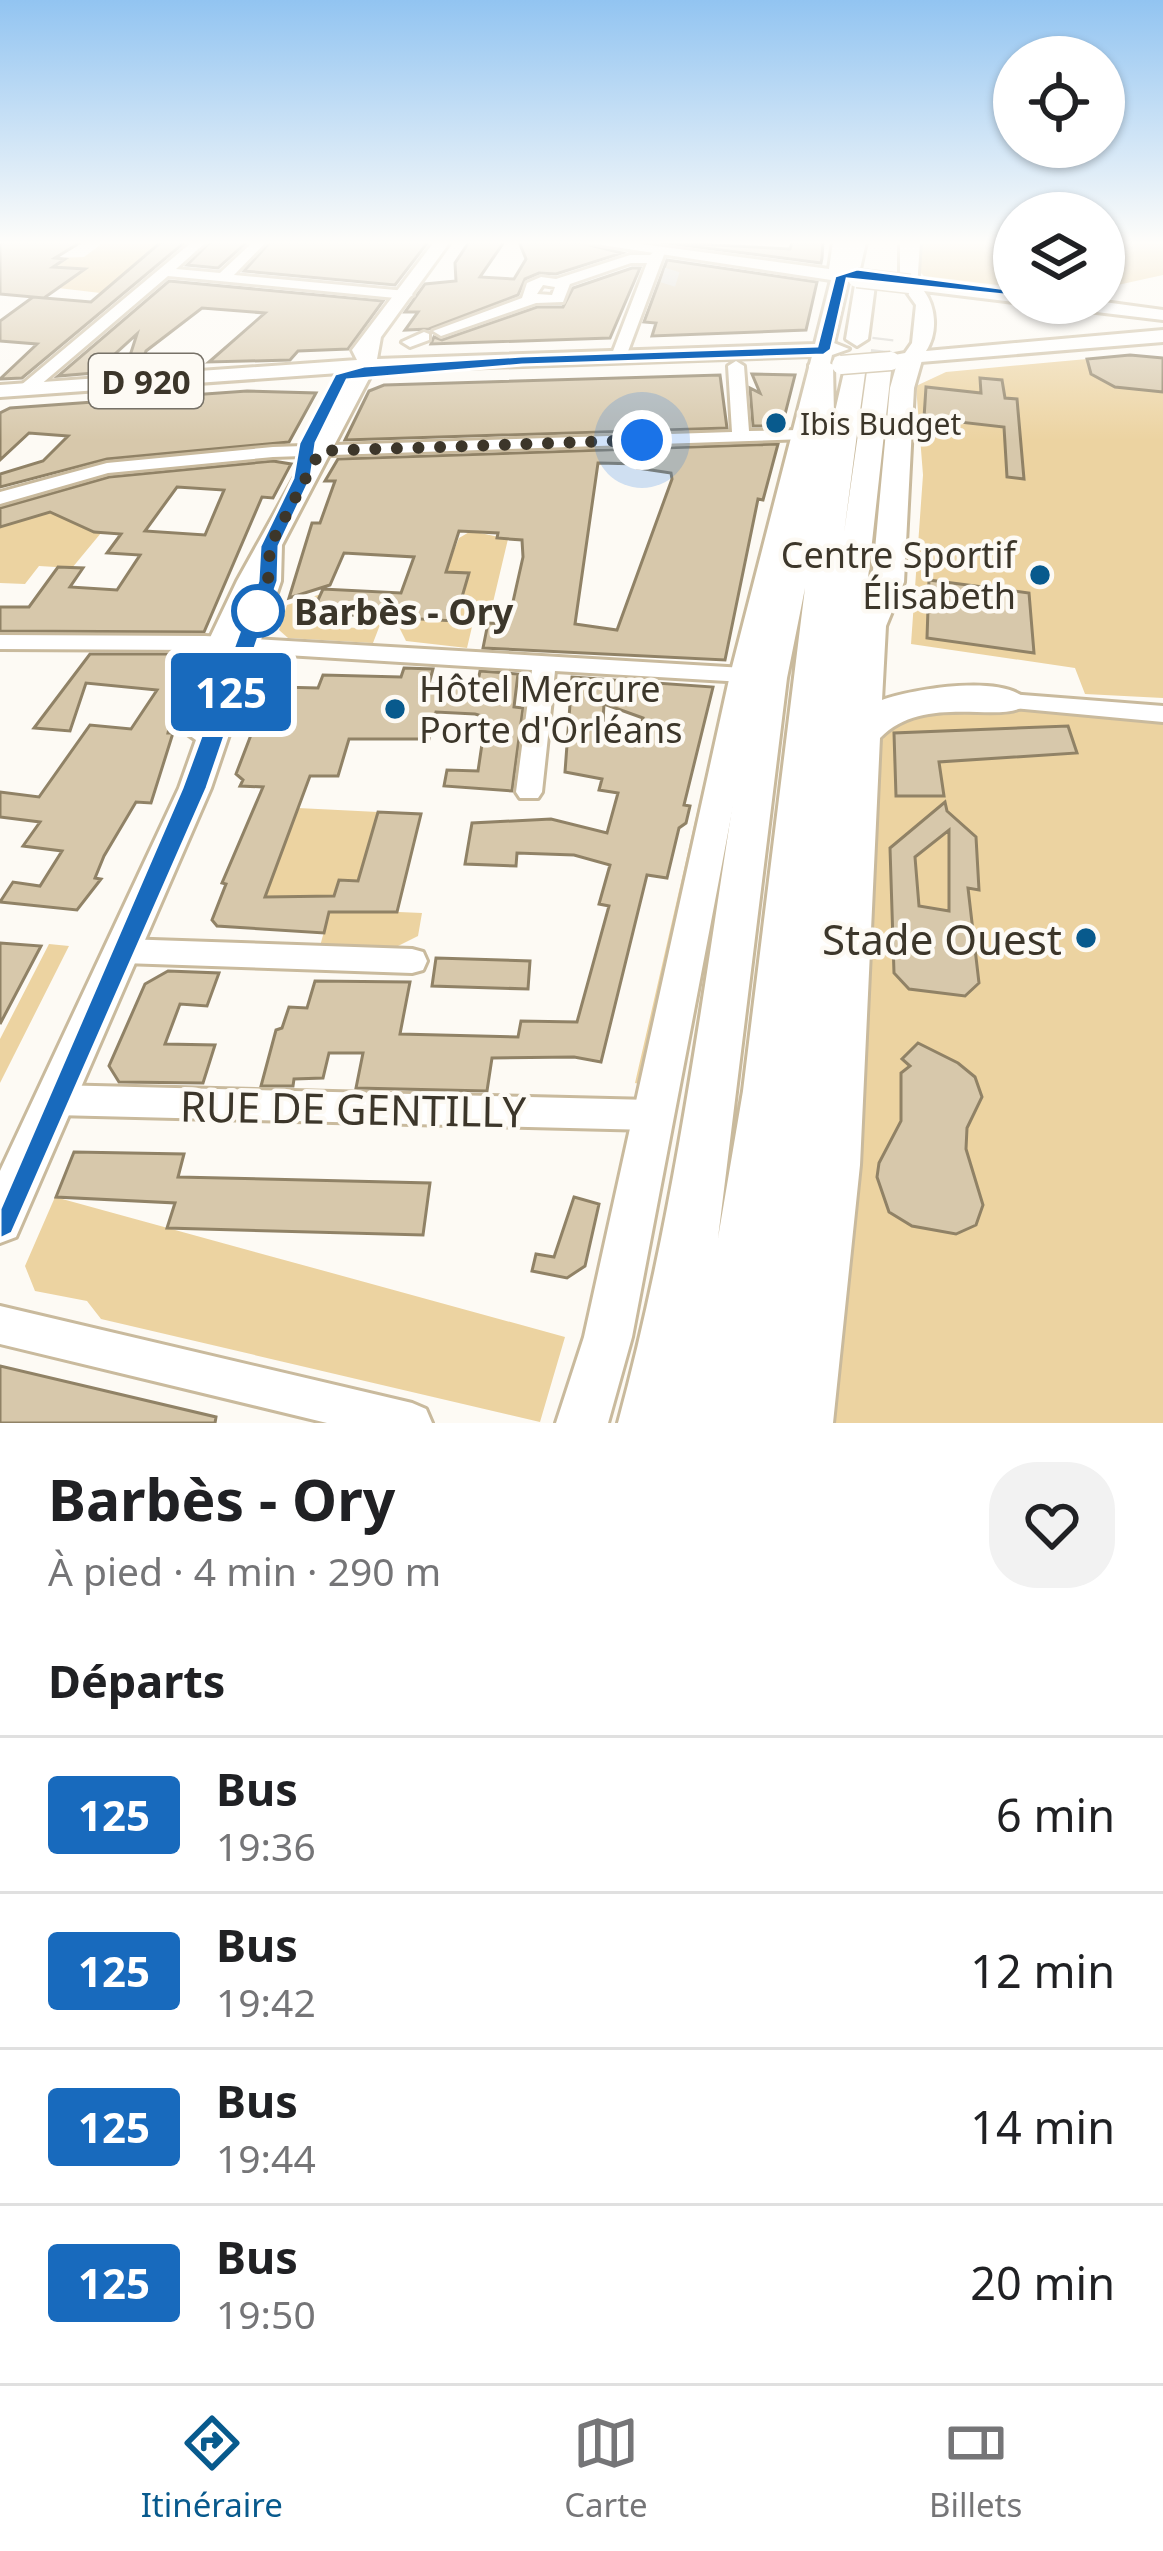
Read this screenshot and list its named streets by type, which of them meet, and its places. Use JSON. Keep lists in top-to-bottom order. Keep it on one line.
{"streets":{"main road":["D 920"],"street":["RUE DE GENTILLY"]},"places":["Ibis Budget","Centre Sportif Élisabeth","Barbès - Ory","Hôtel Mercure Porte d'Orléans","Stade Ouest"],"lines":["bus line 125"],"page":{"on_map":"125","heading":[["Barbès - Ory","À pied · 4 min · 290 m"],"Départs"],"list":[{"mark":"125","name":"Bus","note":"19:36","value":"6 min"},{"mark":"125","name":"Bus","note":"19:42","value":"12 min"},{"mark":"125","name":"Bus","note":"19:44","value":"14 min"},{"mark":"125","name":"Bus","note":"19:50","value":"20 min"}],"tabs":["Itinéraire","Carte","Billets"]}}
